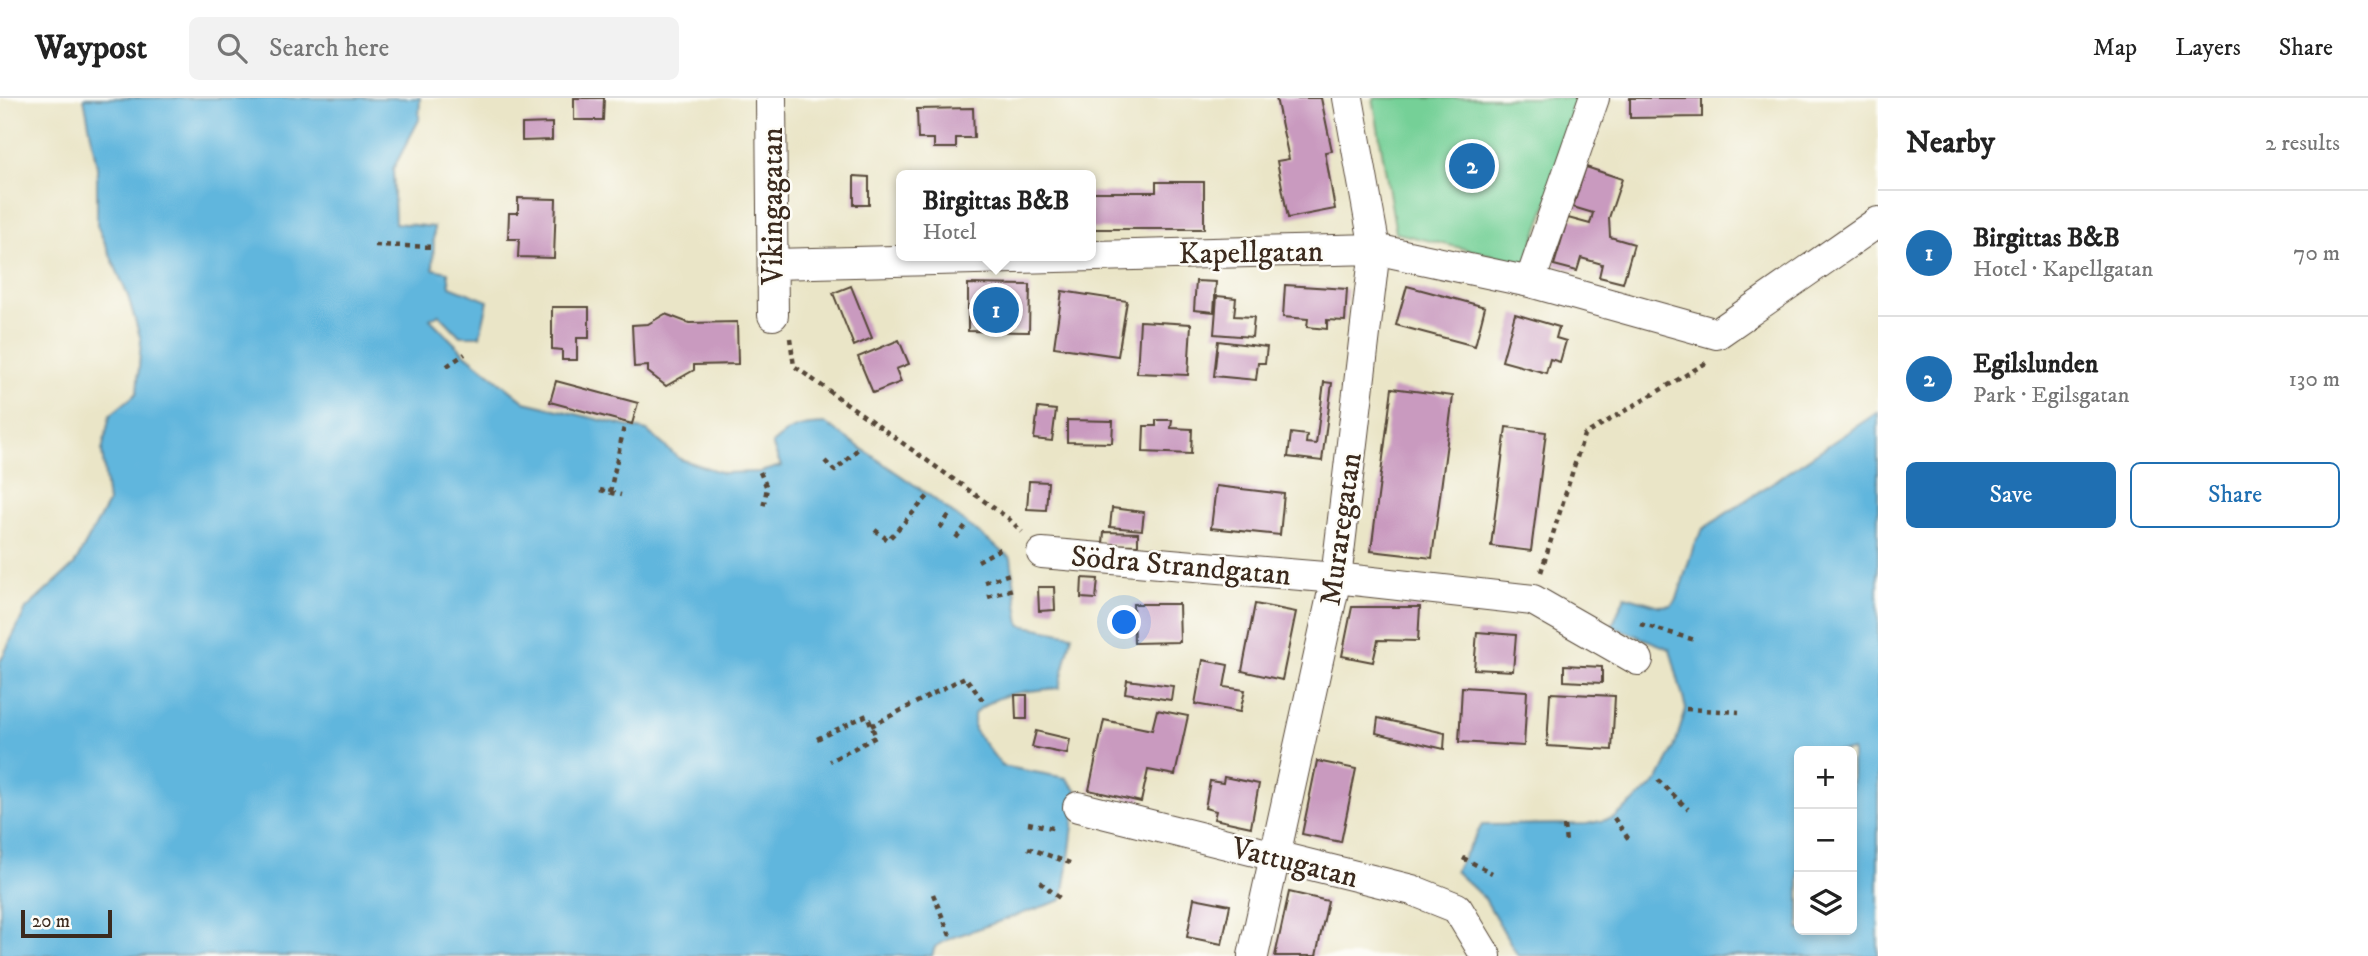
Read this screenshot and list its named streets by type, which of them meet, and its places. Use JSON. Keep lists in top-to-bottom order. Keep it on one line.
{"streets":{"street":["Vikingagatan","Kapellgatan","Muraregatan","Södra Strandgatan","Vattugatan"]},"crossings":[["Vikingagatan","Kapellgatan"],["Kapellgatan","Muraregatan"],["Muraregatan","Södra Strandgatan"],["Muraregatan","Vattugatan"]],"scale_bar":"20 m","page":{"header":"Waypost","search":"Search here","nav":["Map","Layers","Share"],"heading":["Nearby","2 results"],"pins":["2","1"],"popup":["Birgittas B&B","Hotel"],"list":[{"mark":"1","name":"Birgittas B&B","note":"Hotel · Kapellgatan","value":"70 m"},{"mark":"2","name":"Egilslunden","note":"Park · Egilsgatan","value":"130 m"}],"buttons":["Save","Share"],"map_buttons":["+","−"],"scale":"20 m"}}
